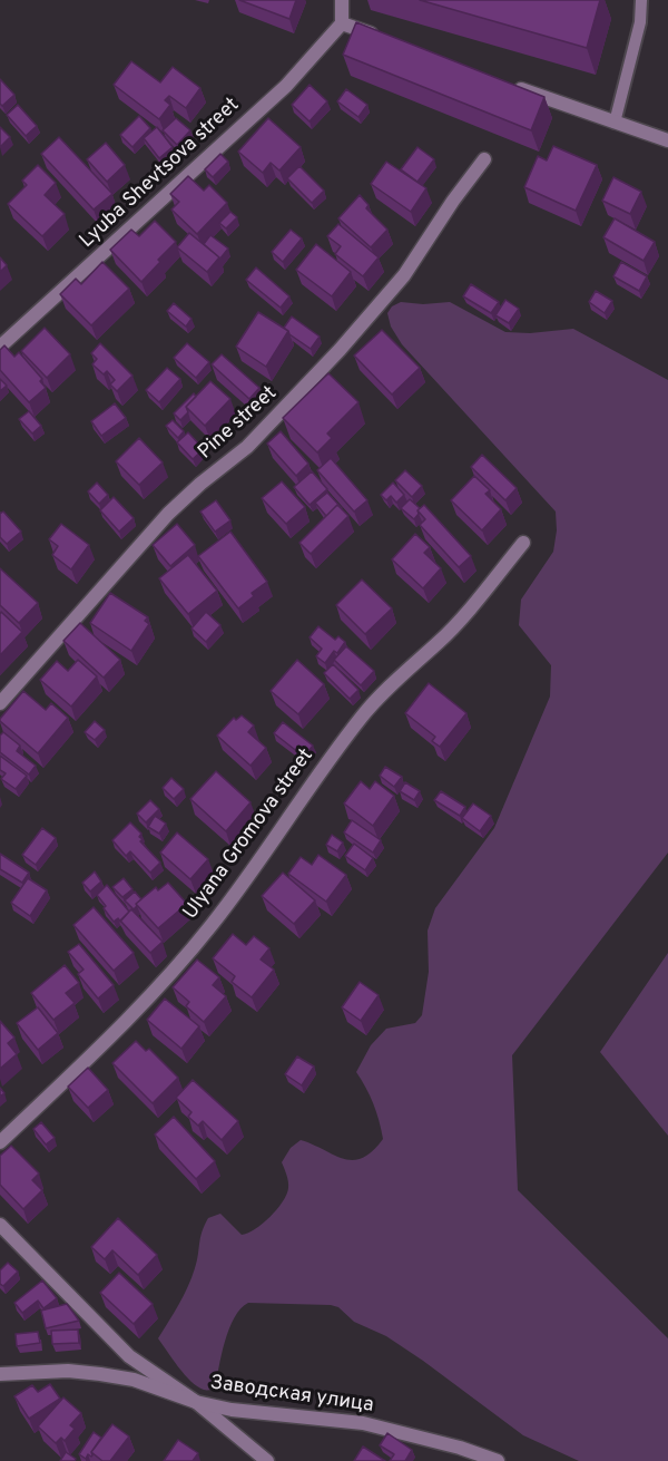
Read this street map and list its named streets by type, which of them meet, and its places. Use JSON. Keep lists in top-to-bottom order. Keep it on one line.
{"streets":{"street":["Lyuba Shevtsova street","Pine street","Ulyana Gromova street","Заводская улица"]}}
